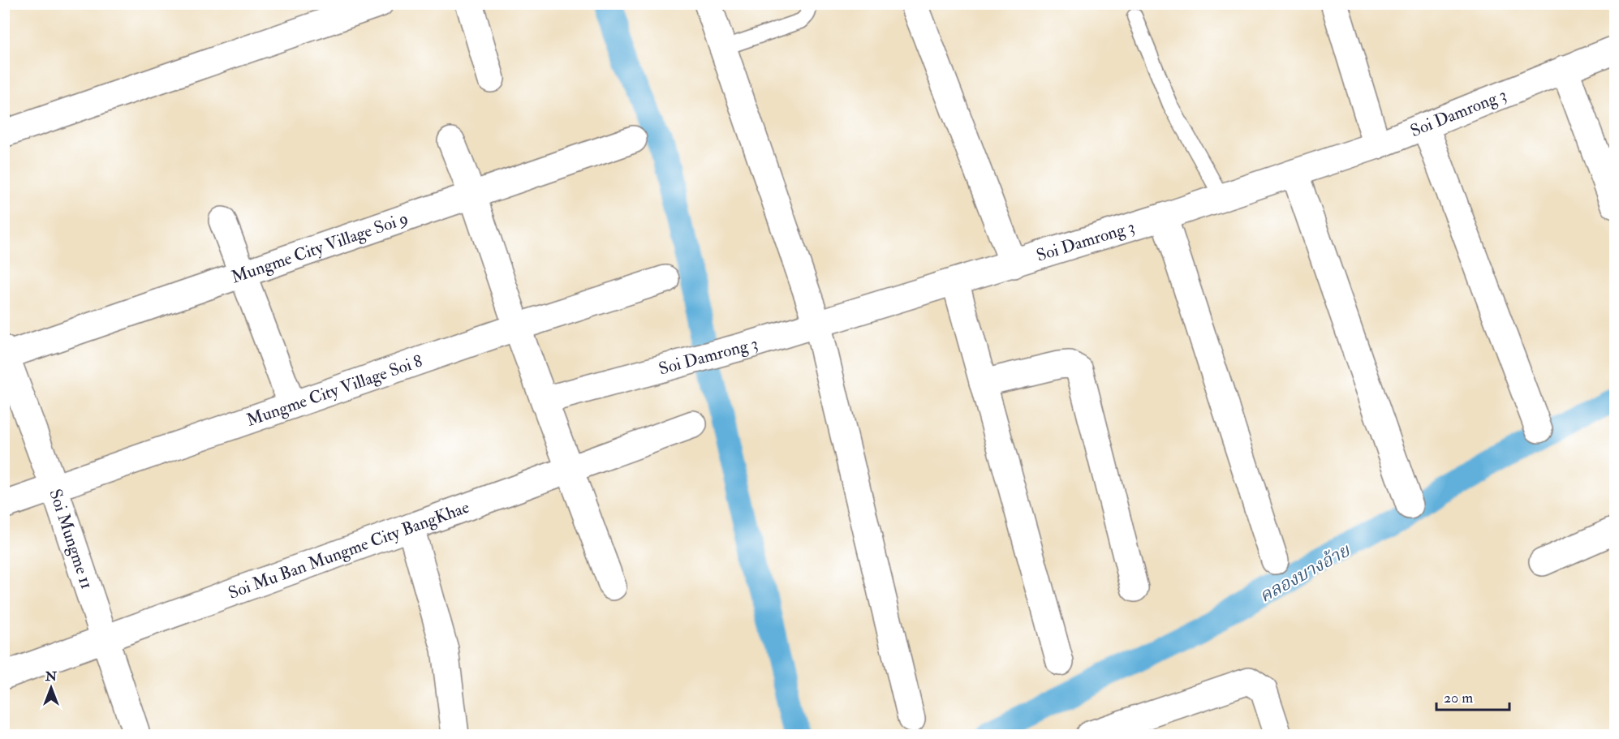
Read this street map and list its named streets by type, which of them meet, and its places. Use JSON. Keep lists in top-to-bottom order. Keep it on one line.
{"streets":{"street":["Soi Damrong 3","Mungme City Village Soi 9","Mungme City Village Soi 8","Soi Mungme 11","Soi Mu Ban Mungme City BangKhae"]},"crossings":[["Mungme City Village Soi 9","Soi Mungme 11"],["Mungme City Village Soi 8","Soi Mungme 11"],["Soi Mungme 11","Soi Mu Ban Mungme City BangKhae"]],"water":["คลองบางอ้าย"],"scale_bar":"20 m","north":"top"}
